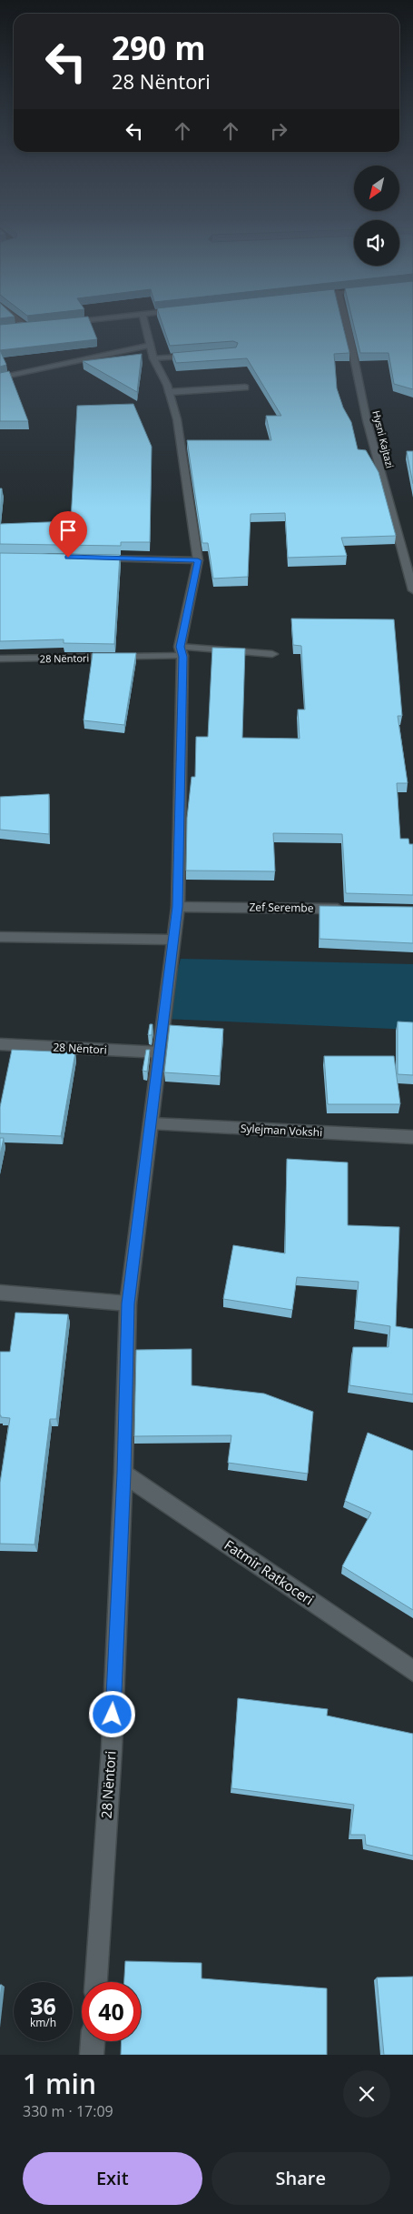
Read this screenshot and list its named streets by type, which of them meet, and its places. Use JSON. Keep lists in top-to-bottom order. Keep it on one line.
{"streets":{"street":["Hysni Kajtazi","28 Nëntori","Zef Serembe","Sylejman Vokshi","Fatmir Ratkoceri"]},"crossings":[["28 Nëntori","Zef Serembe"],["28 Nëntori","Sylejman Vokshi"],["28 Nëntori","Fatmir Ratkoceri"]],"north":"bottom left","page":{"turn":["290 m","28 Nëntori"],"speed":"36 km/h","limit":"40","heading":["1 min","330 m · 17:09"],"buttons":["Exit","Share"]}}
